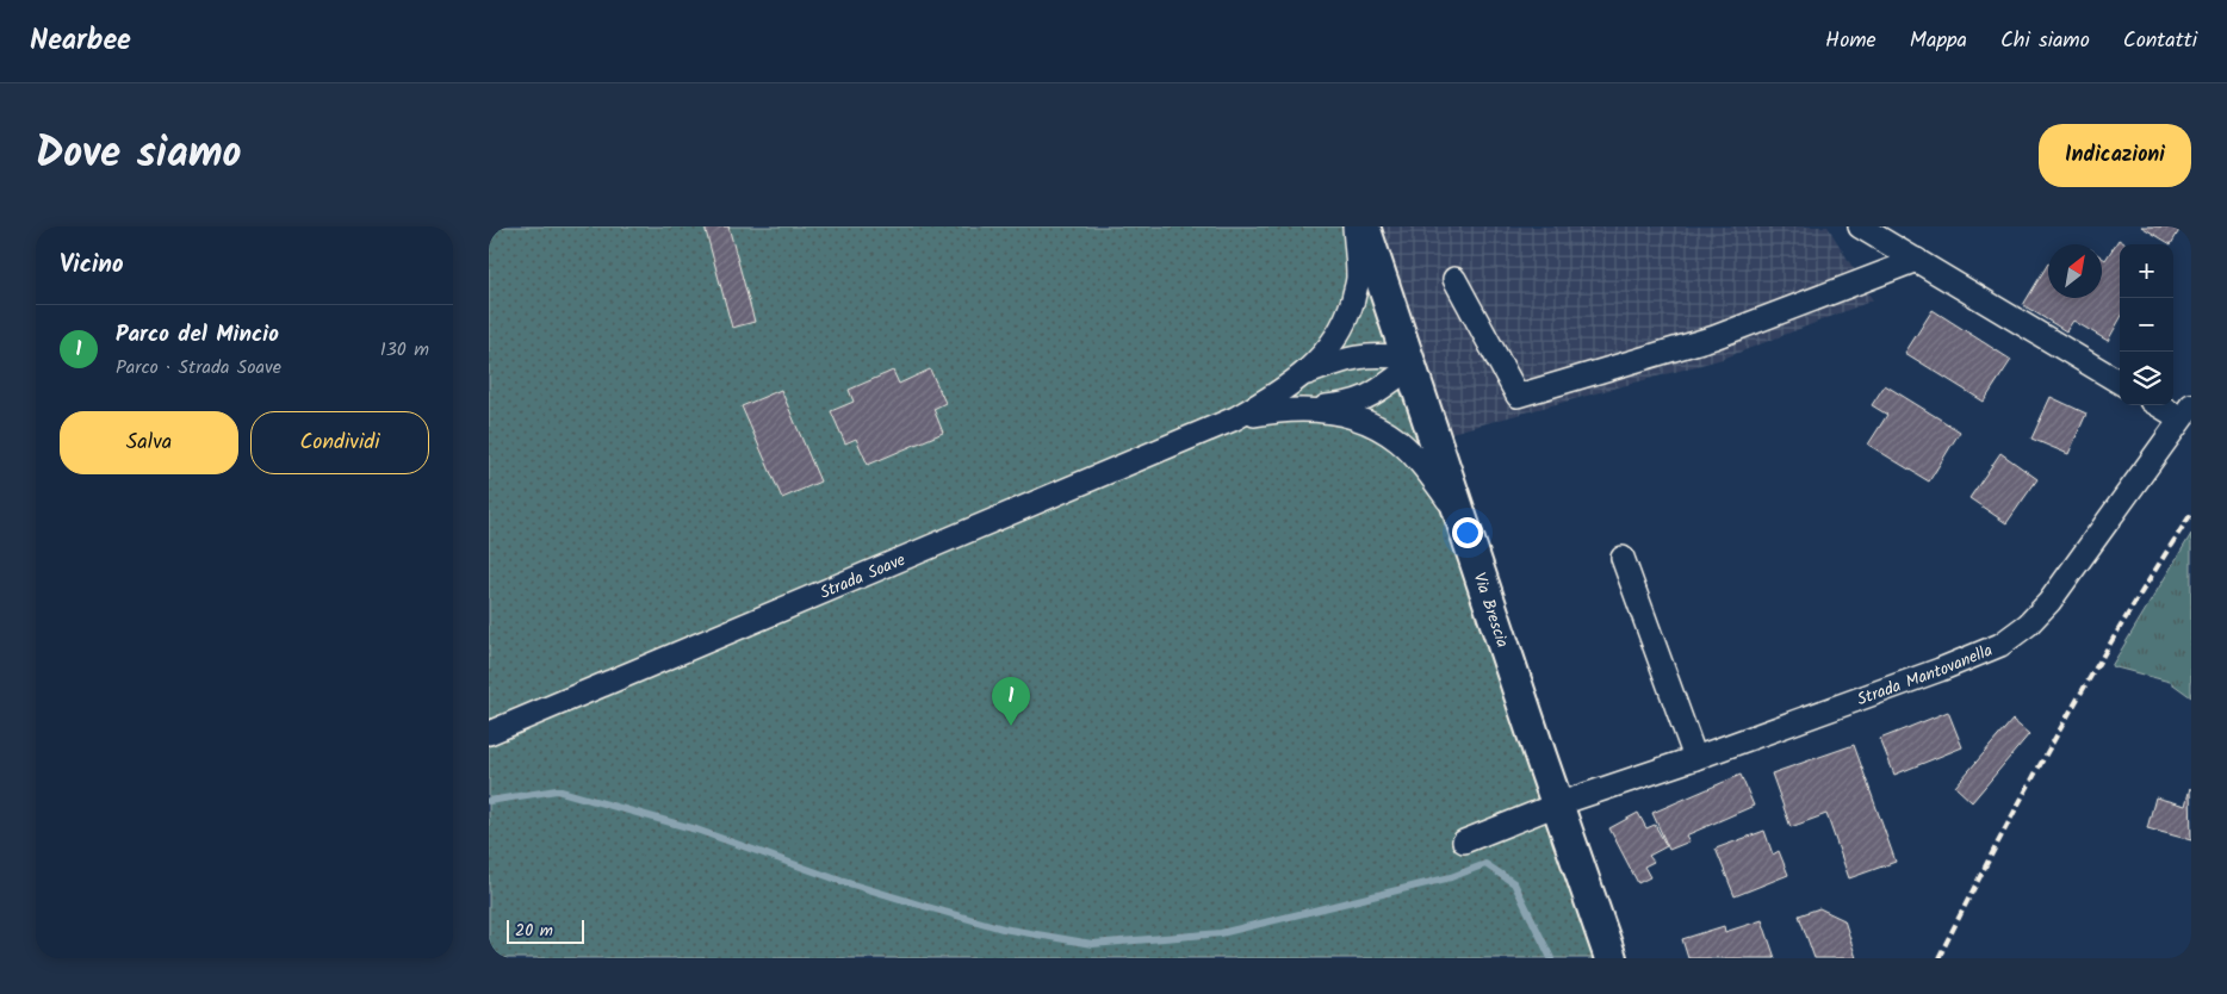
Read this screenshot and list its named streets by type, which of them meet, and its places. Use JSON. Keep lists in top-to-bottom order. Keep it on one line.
{"streets":{"main road":["Via Brescia"],"street":["Strada Soave","Strada Mantovanella"]},"crossings":[["Via Brescia","Strada Mantovanella"]],"scale_bar":"20 m","north":"top right","page":{"header":"Nearbee","nav":["Home","Mappa","Chi siamo","Contatti"],"title":"Dove siamo","buttons":["Indicazioni",["Salva","Condividi"]],"heading":"Vicino","map_buttons":["+","−"],"list":[{"mark":"1","name":"Parco del Mincio","note":"Parco · Strada Soave","value":"130 m"}],"pins":"1","scale":"20 m"}}
